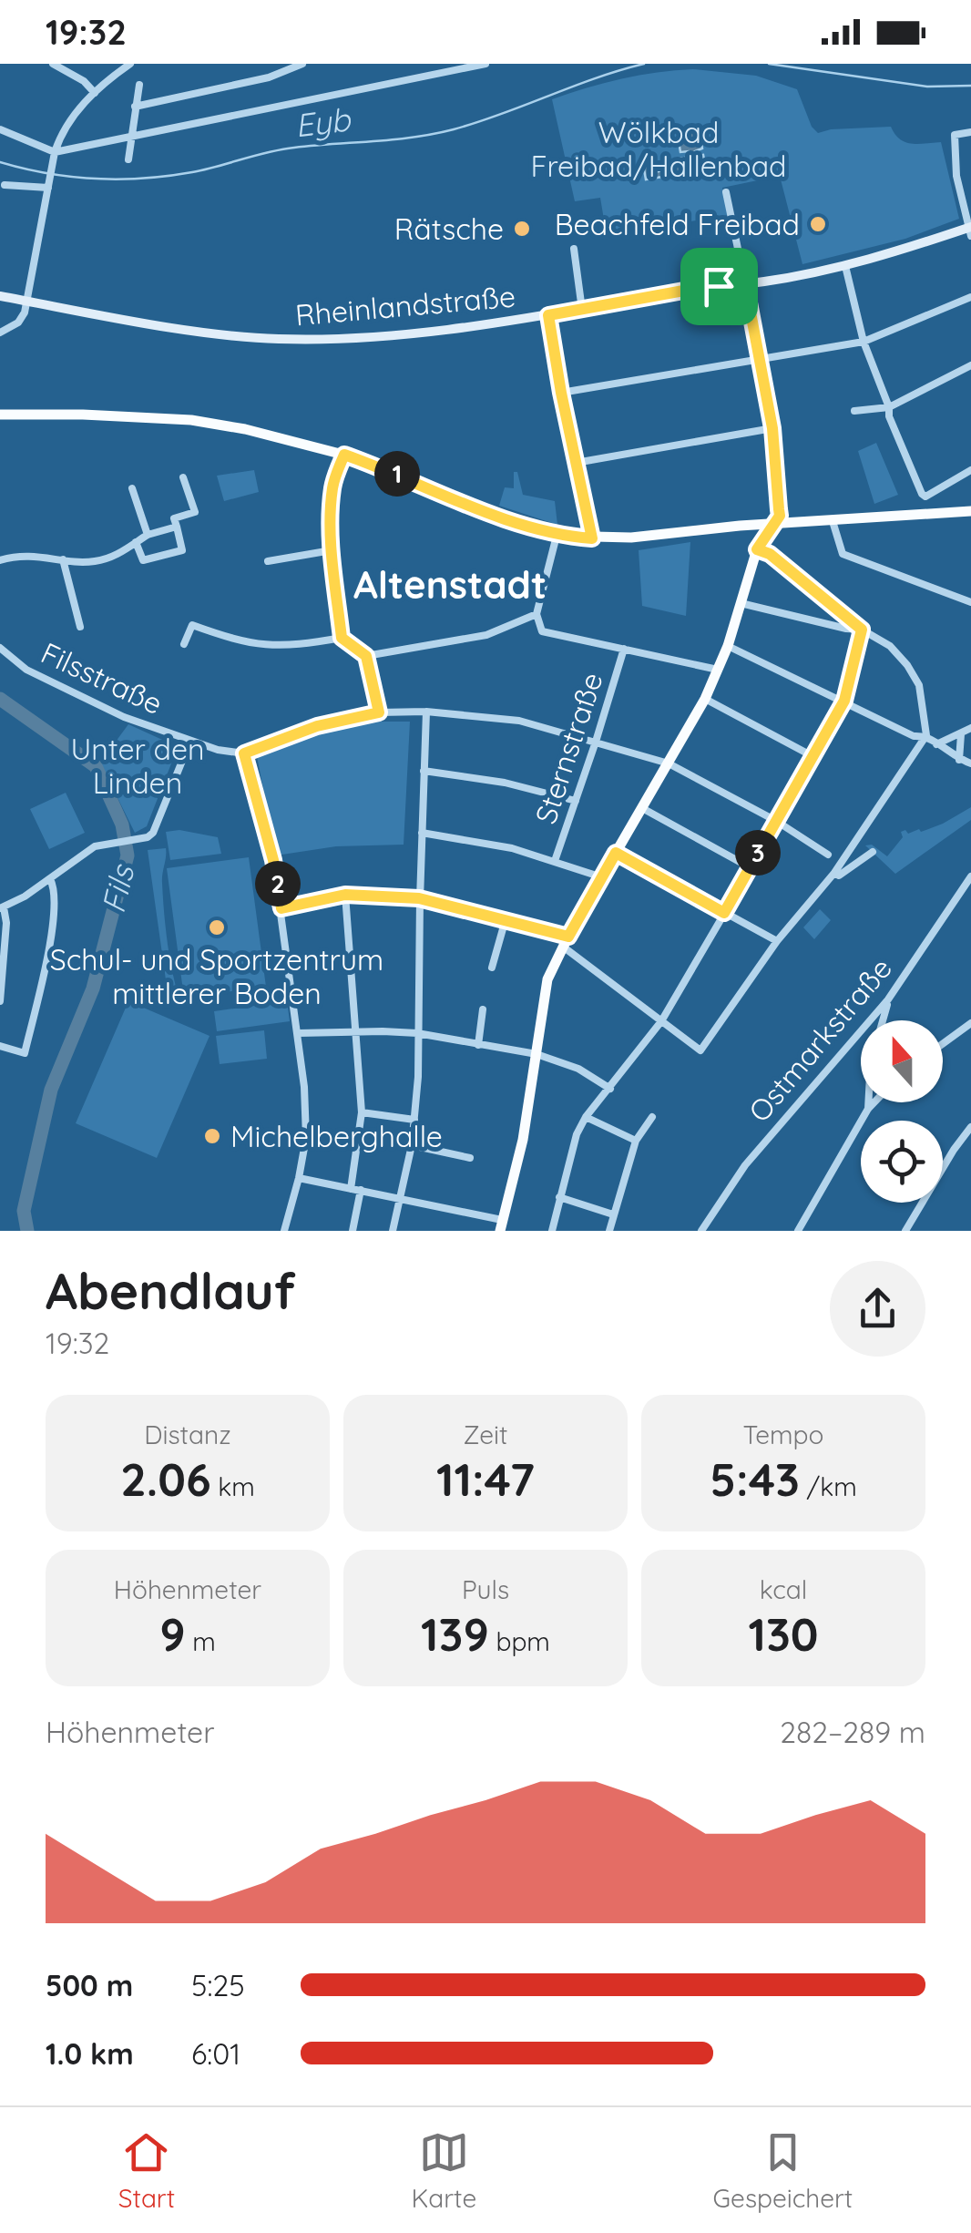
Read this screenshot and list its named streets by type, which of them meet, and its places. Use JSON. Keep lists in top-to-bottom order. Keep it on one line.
{"streets":{"main road":["Rheinlandstraße"],"street":["Filsstraße","Sternstraße","Ostmarkstraße"]},"districts":["Altenstadt"],"water":["Eyb","Fils"],"parks":["Wölkbad Freibad/Hallenbad","Unter den Linden"],"places":["Beachfeld Freibad","Rätsche","Schul- und Sportzentrum mittlerer Boden","Michelberghalle"],"north":"top","page":{"status":"19:32","pins":["1","3","2"],"heading":["Abendlauf","19:32"],"stats":[["Distanz","2.06 km"],["Zeit","11:47"],["Tempo","5:43 /km"],["Höhenmeter","9 m"],["Puls","139 bpm"],["kcal","130"]],"chart":["Höhenmeter","282–289 m"],"list":[{"name":"500 m","note":"5:25"},{"name":"1.0 km","note":"6:01"}],"tabs":["Start","Karte","Gespeichert"]}}
